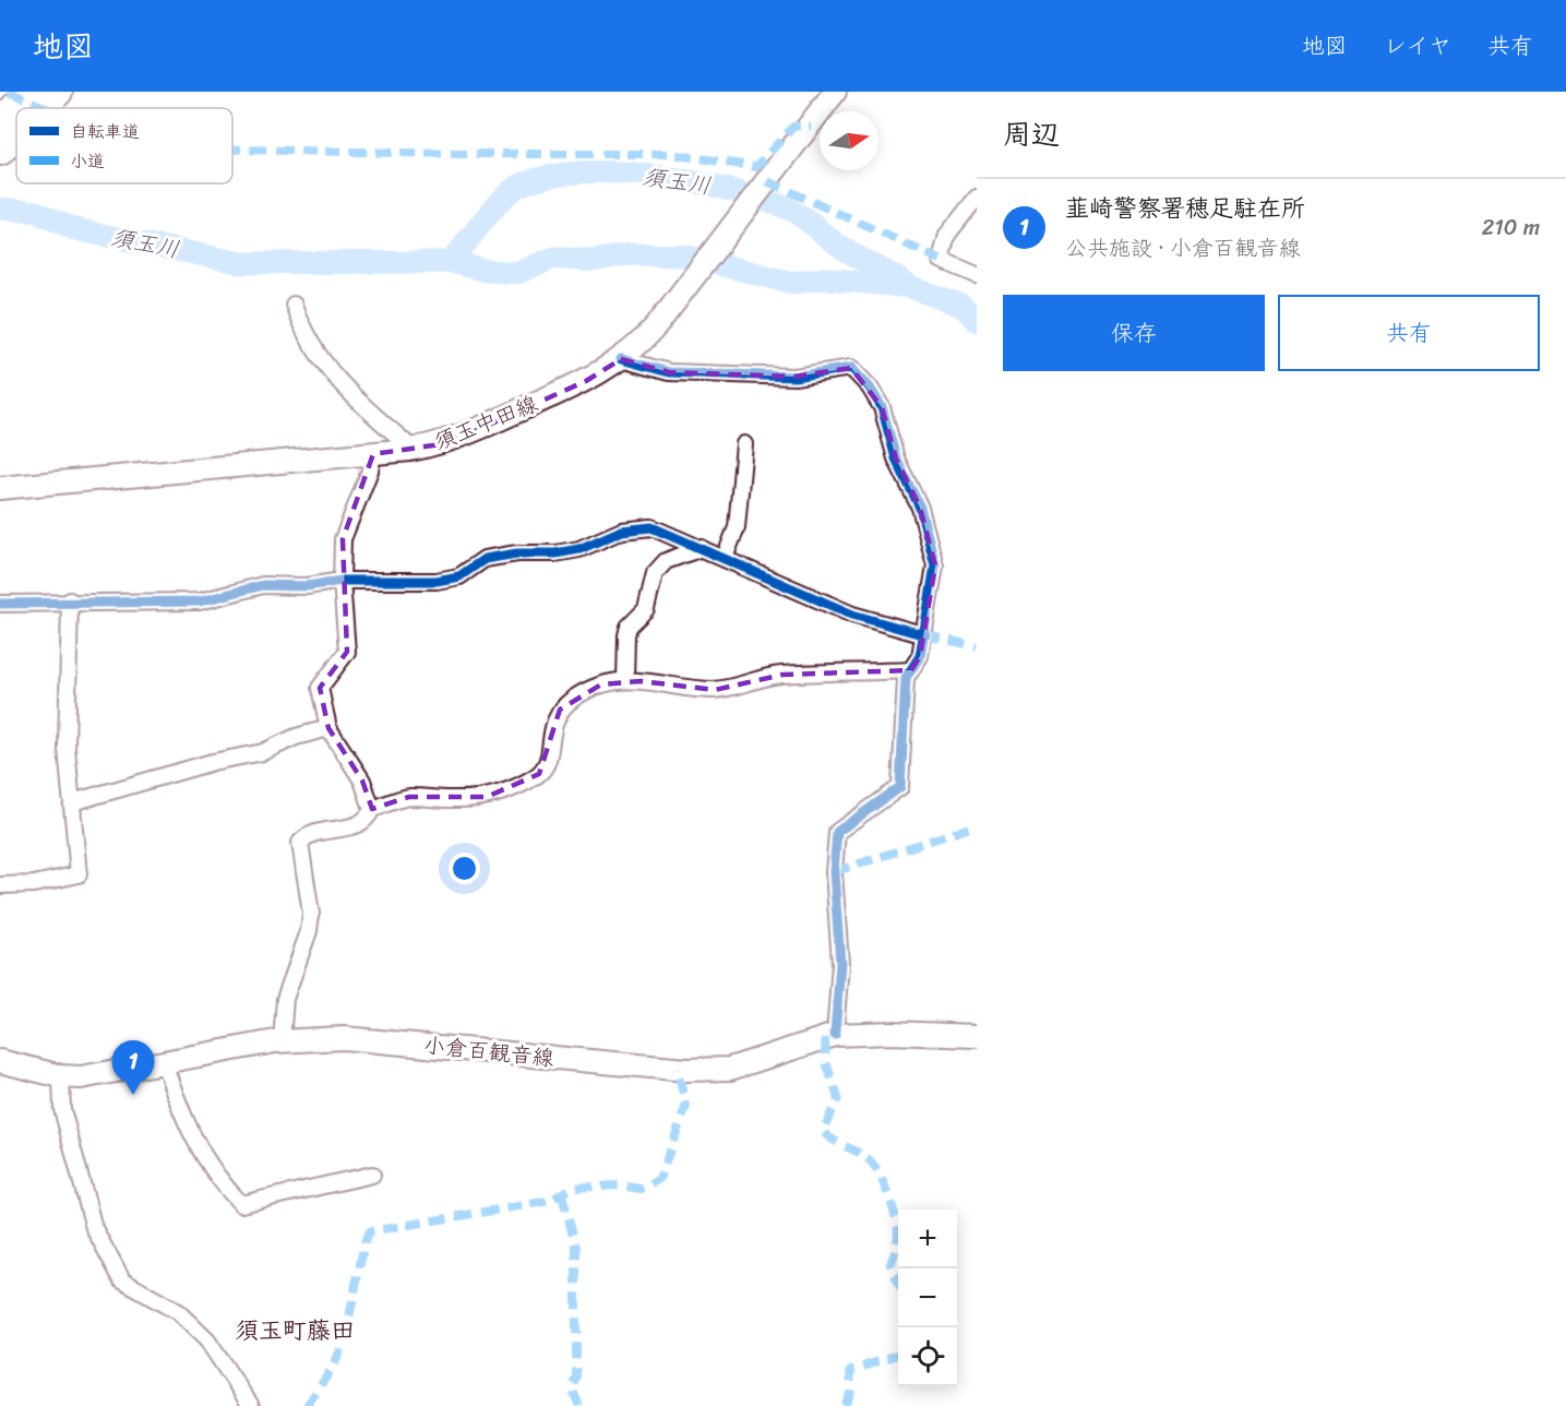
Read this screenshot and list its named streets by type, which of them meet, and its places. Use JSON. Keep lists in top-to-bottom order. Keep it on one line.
{"streets":{"main road":["須玉中田線","小倉百観音線"]},"districts":["須玉町藤田"],"water":["須玉川"],"legend":["自転車道","小道"],"north":"right","page":{"header":"地図","nav":["地図","レイヤ","共有"],"heading":"周辺","list":[{"mark":"1","name":"韮崎警察署穂足駐在所","note":"公共施設 · 小倉百観音線","value":"210 m"}],"buttons":["保存","共有"],"pins":"1","map_buttons":["+","−"]}}
